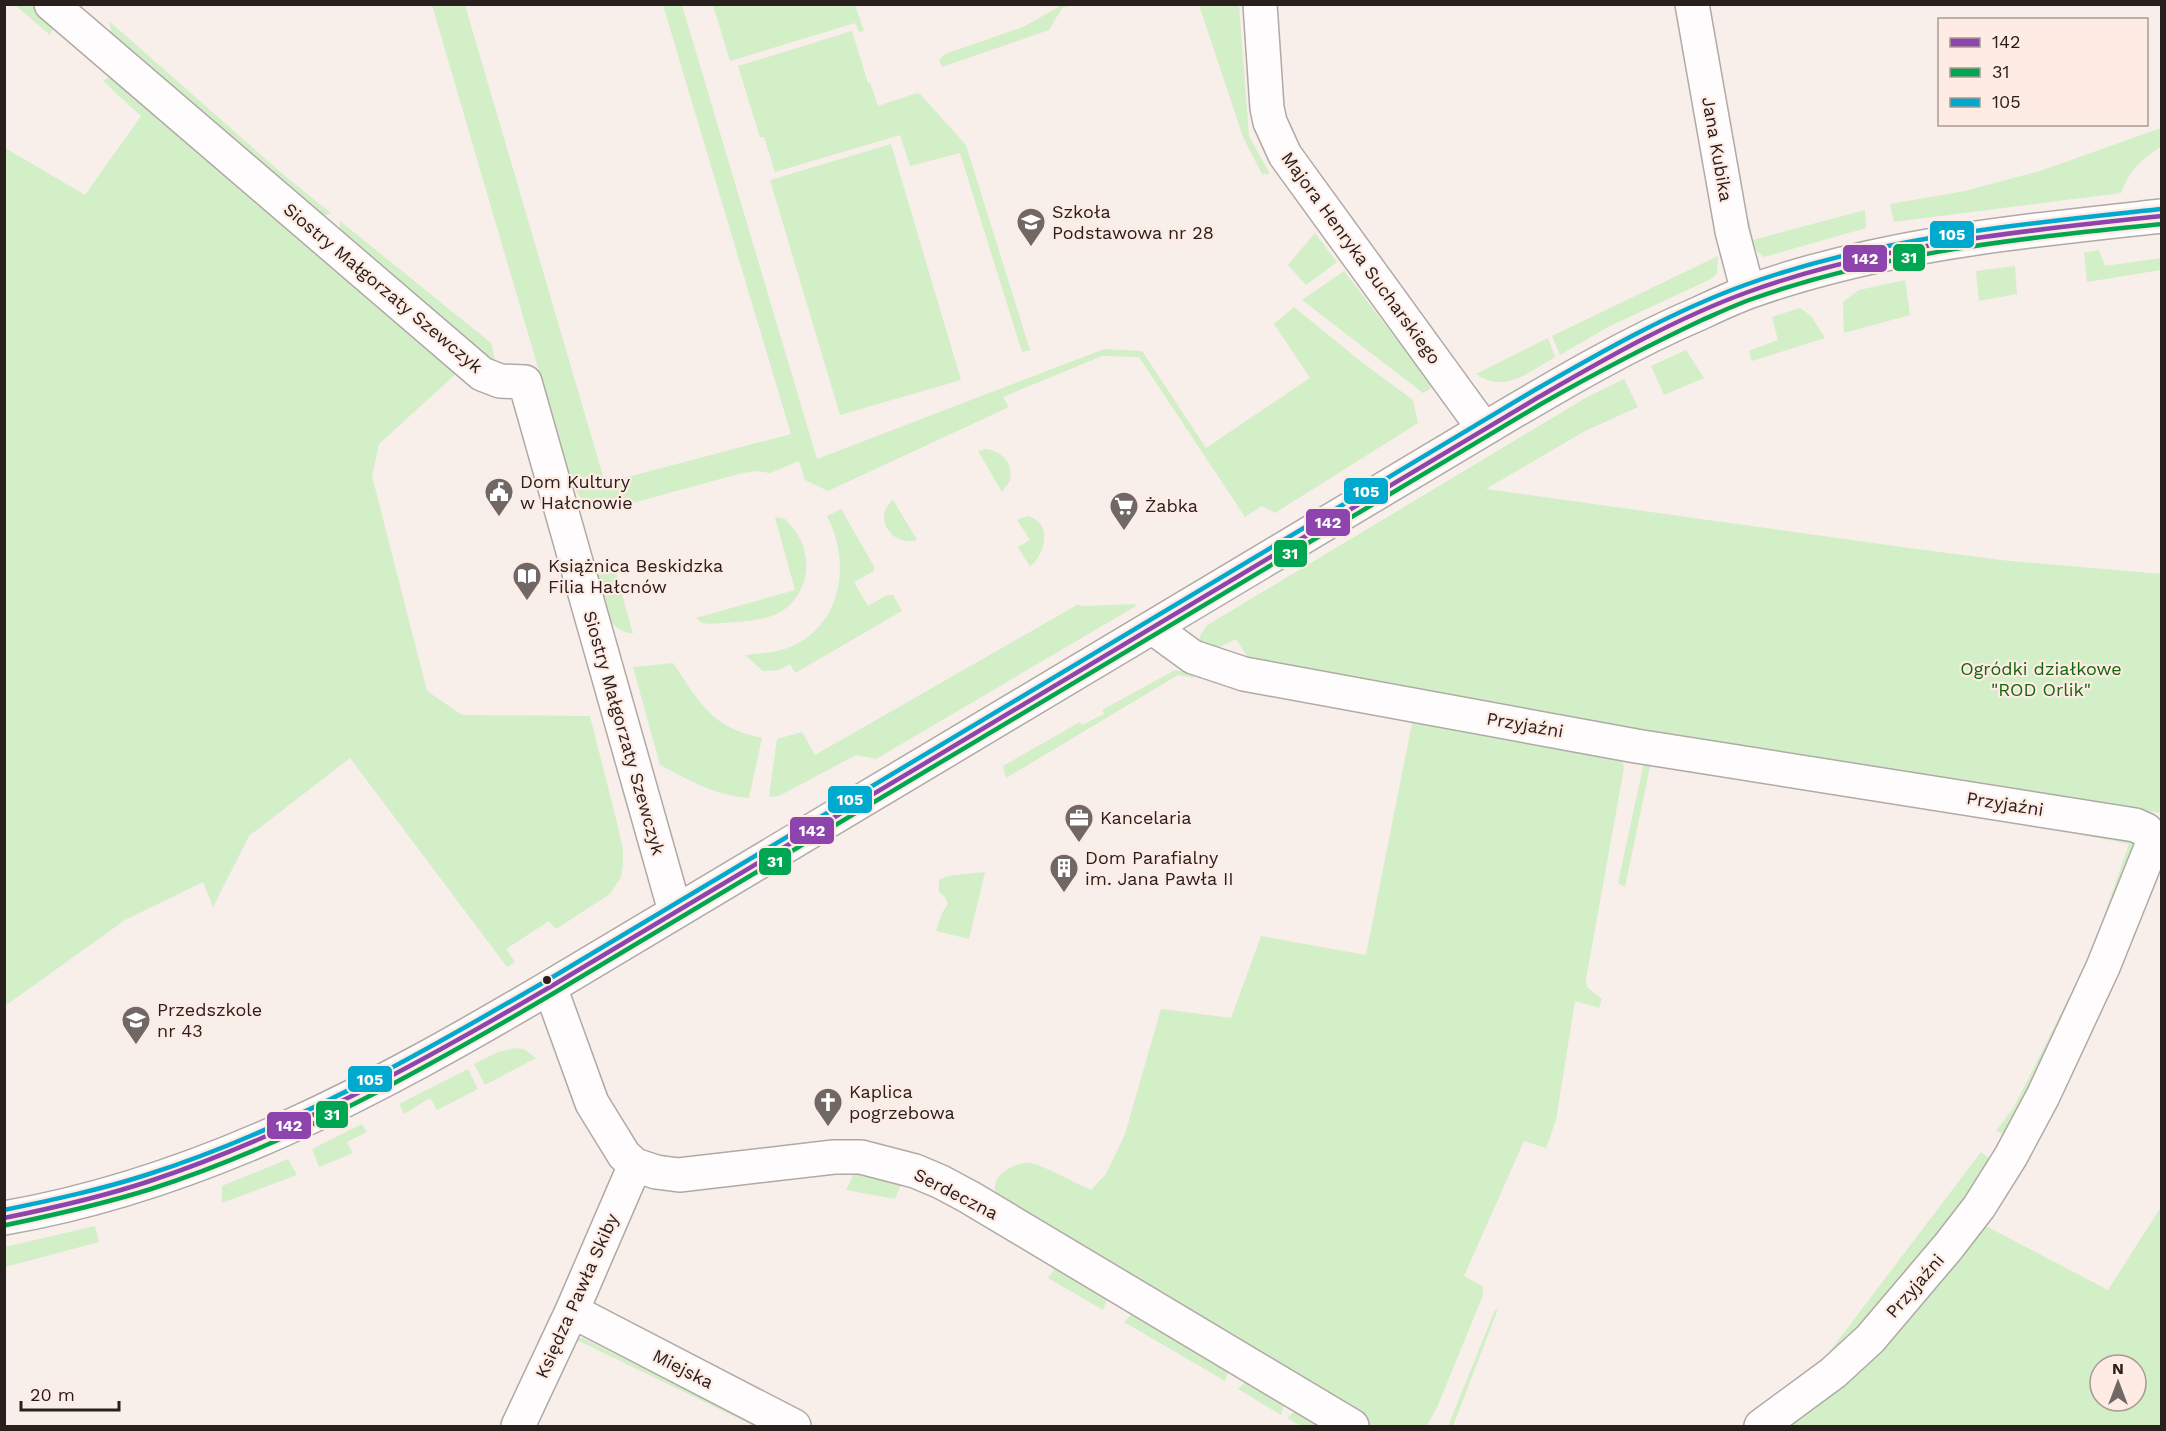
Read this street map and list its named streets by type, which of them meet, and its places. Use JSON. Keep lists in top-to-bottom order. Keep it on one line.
{"streets":{"street":["Jana Kubika","Majora Henryka Sucharskiego","Siostry Małgorzaty Szewczyk","Przyjaźni","Serdeczna","Księdza Pawła Skiby","Miejska"]},"crossings":[["Serdeczna","Księdza Pawła Skiby"],["Księdza Pawła Skiby","Miejska"]],"parks":["Ogródki działkowe \"ROD Orlik\""],"places":{"school or university":["Szkoła Podstawowa nr 28","Przedszkole nr 43"],"public building":["Dom Kultury w Hałcnowie"],"supermarket":["Żabka"],"library":["Książnica Beskidzka Filia Hałcnów"],"office":["Kancelaria"],"building":["Dom Parafialny im. Jana Pawła II"],"church":["Kaplica pogrzebowa"]},"lines":["transit line 105","transit line 142","transit line 31"],"legend":["142","31","105"],"scale_bar":"20 m","north":"top"}
